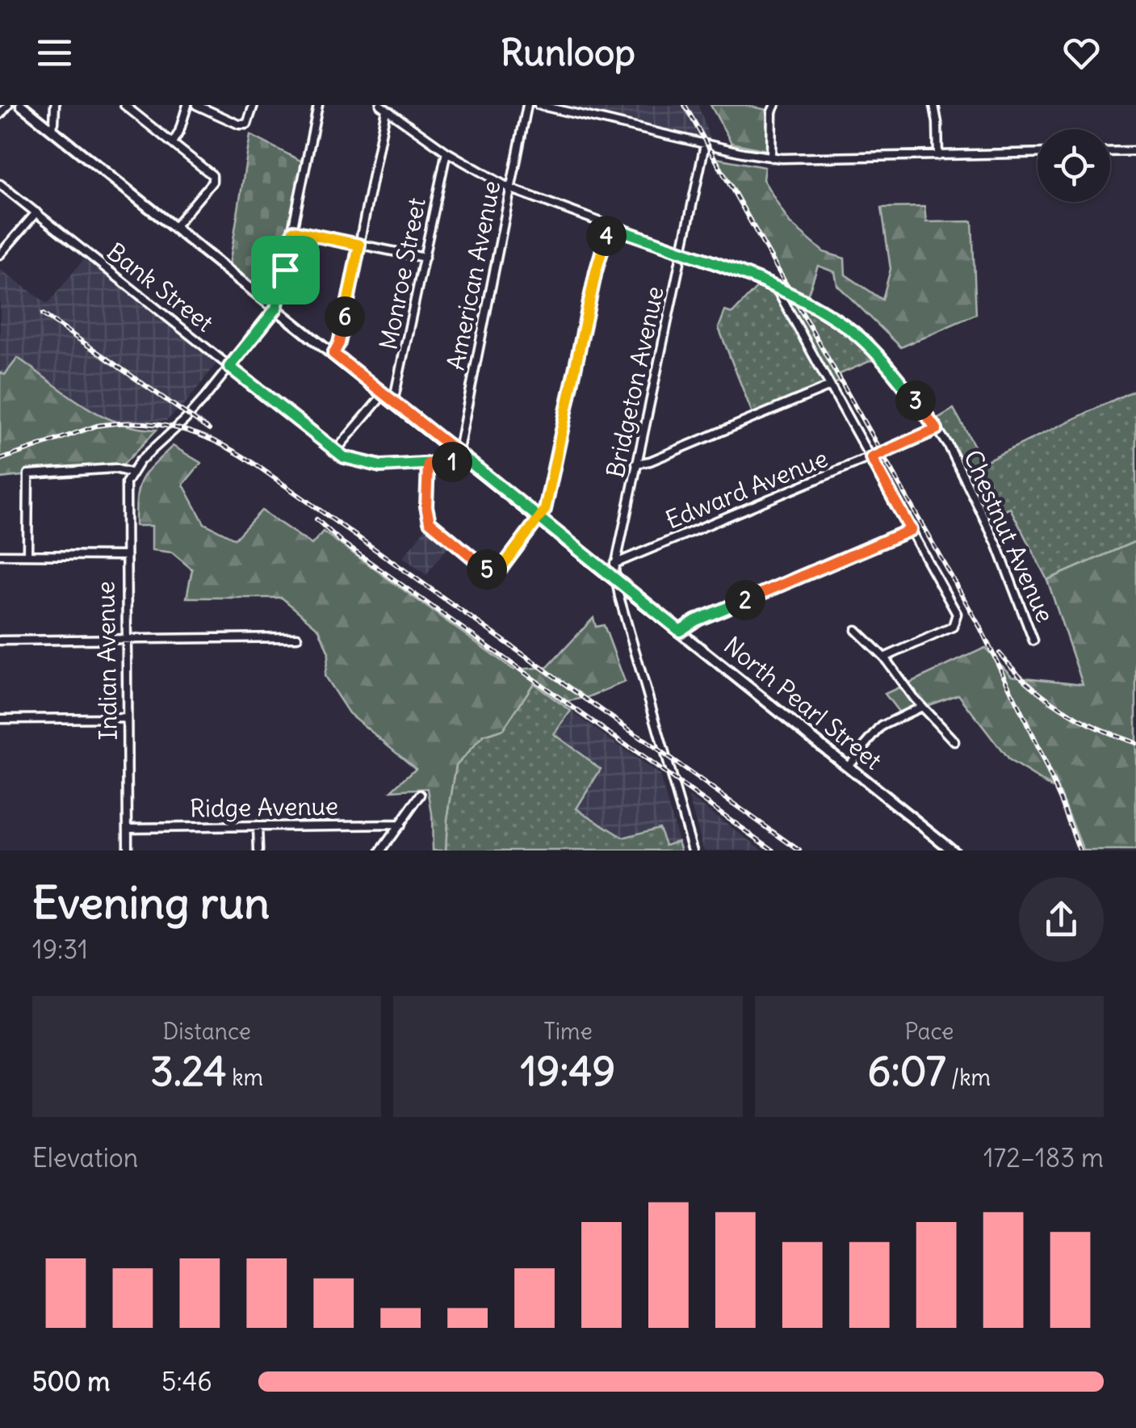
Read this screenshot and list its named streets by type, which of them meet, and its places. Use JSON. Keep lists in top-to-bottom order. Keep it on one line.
{"streets":{"main road":["North Pearl Street"],"street":["Monroe Street","American Avenue","Bank Street","Bridgeton Avenue","Edward Avenue","Chestnut Avenue","Indian Avenue","Ridge Avenue"]},"crossings":[["Monroe Street","Chestnut Avenue"],["Monroe Street","North Pearl Street"],["American Avenue","Bank Street"],["American Avenue","Chestnut Avenue"],["American Avenue","North Pearl Street"],["Bank Street","North Pearl Street"],["Bridgeton Avenue","Edward Avenue"],["Bridgeton Avenue","Chestnut Avenue"],["Bridgeton Avenue","North Pearl Street"],["Edward Avenue","Chestnut Avenue"],["Indian Avenue","Ridge Avenue"]],"page":{"header":"Runloop","pins":["4","6","3","1","5","2"],"heading":["Evening run","19:31"],"stats":[["Distance","3.24 km"],["Time","19:49"],["Pace","6:07 /km"]],"chart":["Elevation","172–183 m"],"list":[{"name":"500 m","note":"5:46"}]}}
